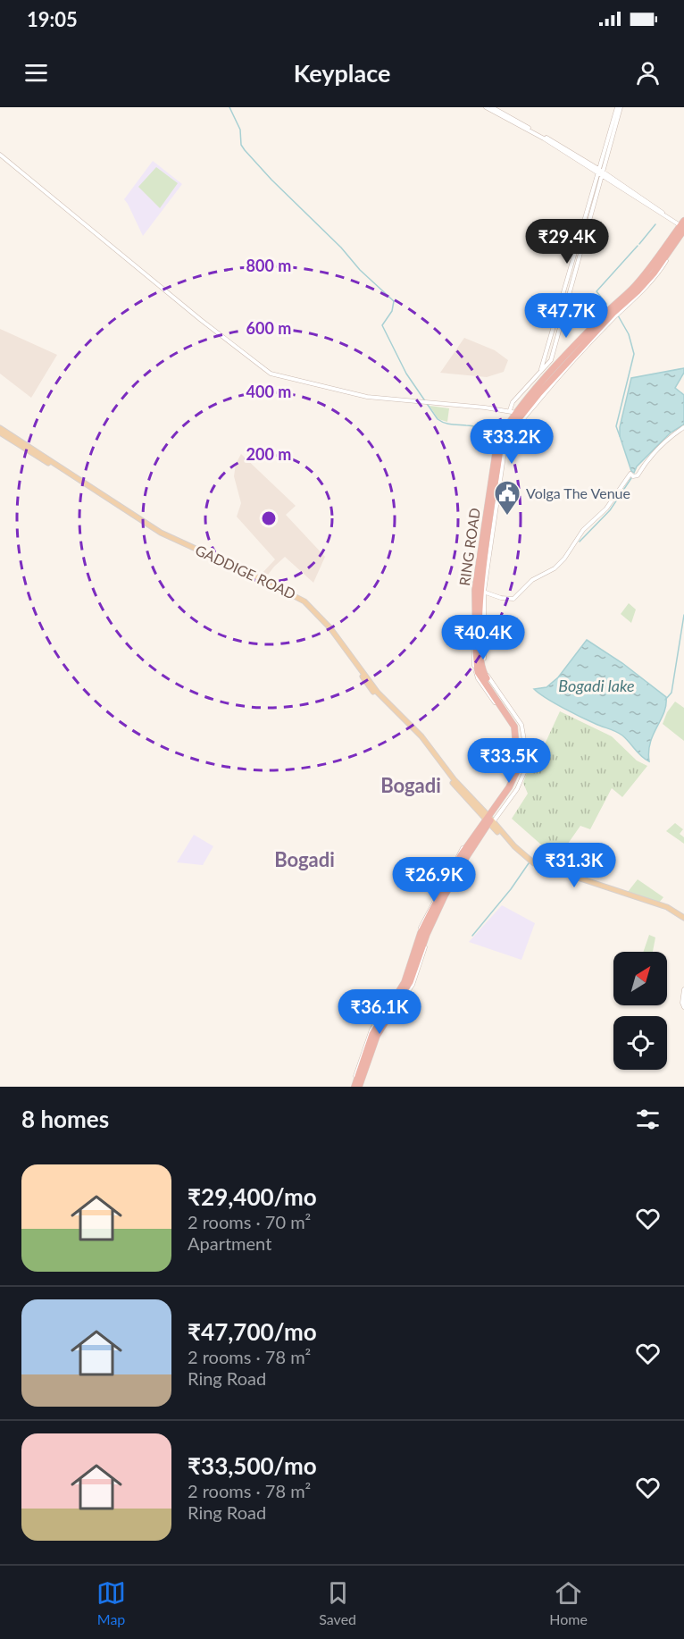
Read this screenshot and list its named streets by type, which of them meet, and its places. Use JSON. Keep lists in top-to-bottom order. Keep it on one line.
{"streets":{"highway":["RING ROAD"],"main road":["GADDIGE ROAD"]},"crossings":[["RING ROAD","GADDIGE ROAD"]],"districts":["Bogadi","Bogadi"],"water":["Bogadi lake"],"places":{"public building":["Volga The Venue"]},"north":"top right","page":{"status":"19:05","header":"Keyplace","price":["₹29.4K","₹47.7K","₹33.2K","₹40.4K","₹33.5K","₹31.3K","₹26.9K","₹36.1K"],"heading":"8 homes","list":[{"name":"₹29,400/mo","note":"2 rooms · 70 m² · Apartment"},{"name":"₹47,700/mo","note":"2 rooms · 78 m² · Ring Road"},{"name":"₹33,500/mo","note":"2 rooms · 78 m² · Ring Road"}],"tabs":["Map","Saved","Home"]},"rings":["800 m","600 m","400 m","200 m"]}
